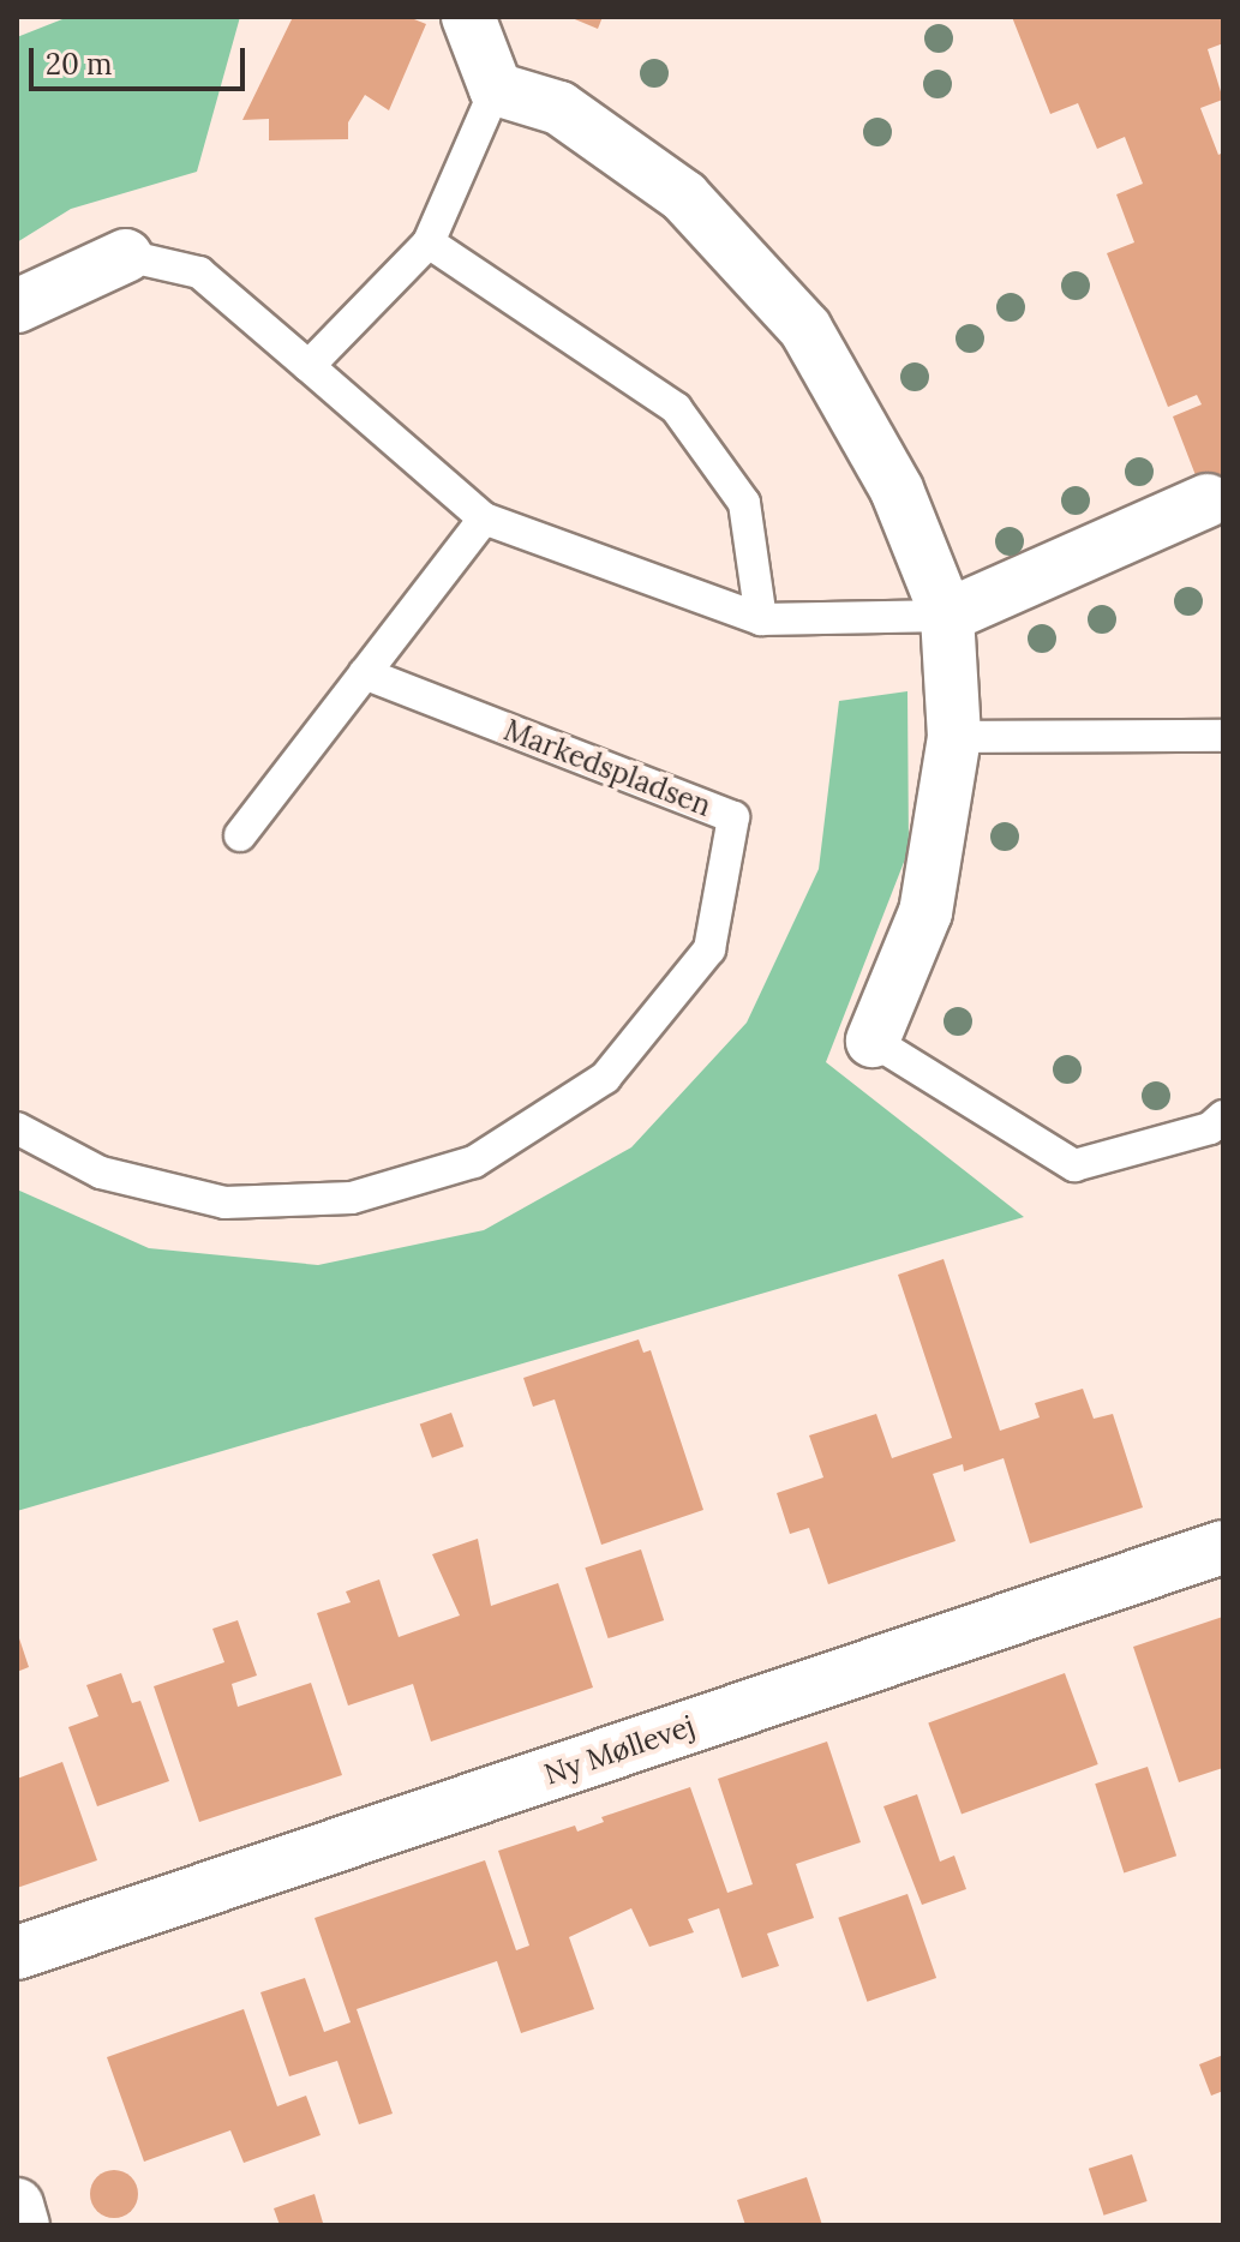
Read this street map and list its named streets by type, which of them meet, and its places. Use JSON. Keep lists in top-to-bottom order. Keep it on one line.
{"streets":{"street":["Ny Møllevej"],"lane":["Markedspladsen"]},"scale_bar":"20 m"}
